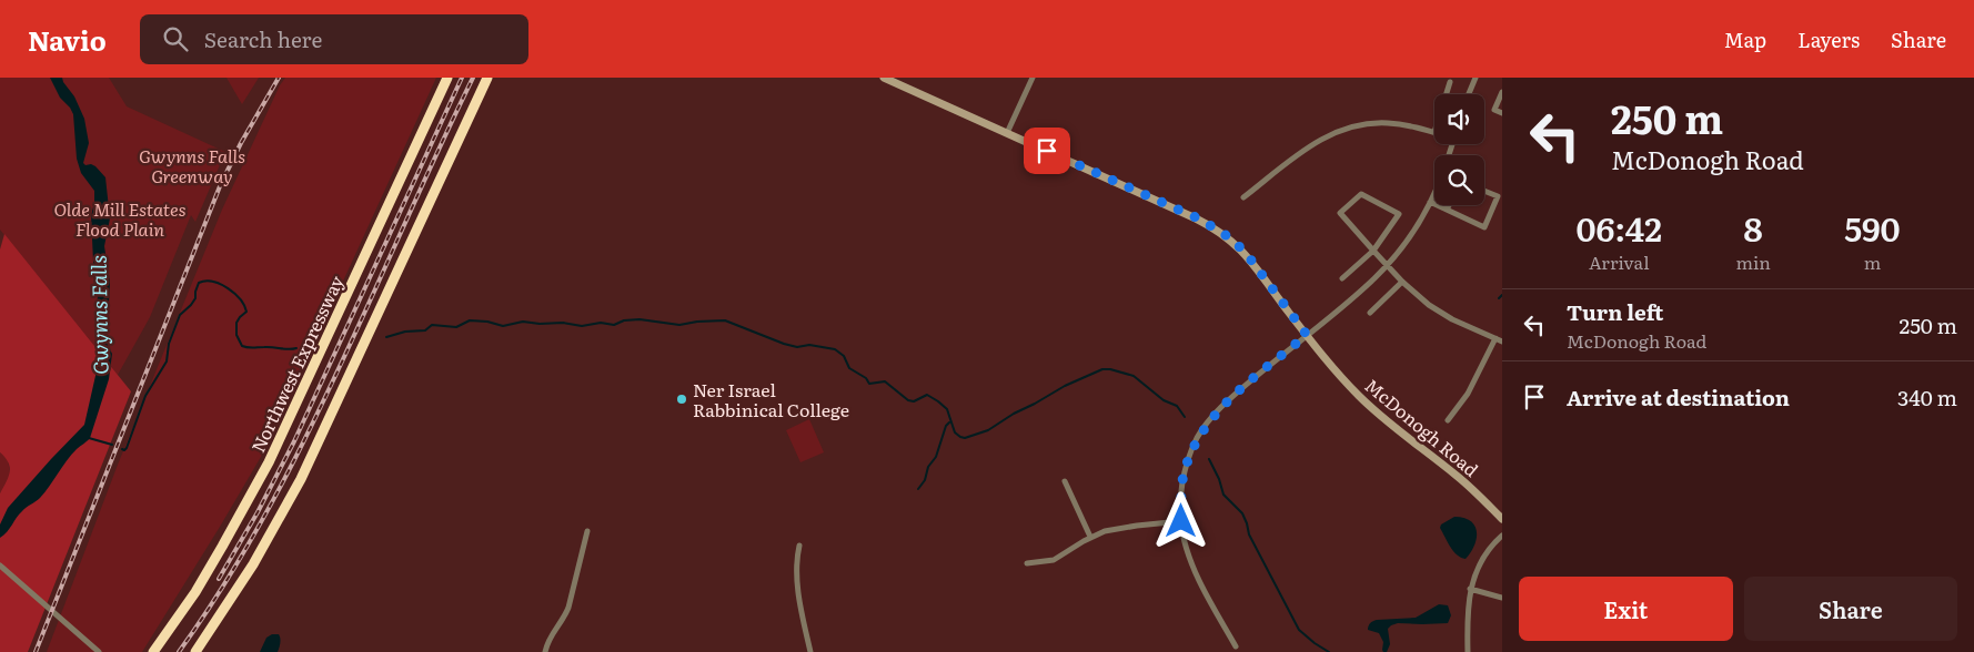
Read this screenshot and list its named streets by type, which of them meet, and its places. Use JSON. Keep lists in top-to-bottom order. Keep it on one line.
{"streets":{"highway":["Northwest Expressway"],"main road":["McDonogh Road"]},"water":["Gwynns Falls"],"parks":["Gwynns Falls Greenway","Olde Mill Estates Flood Plain"],"places":["Ner Israel Rabbinical College"],"page":{"header":"Navio","search":"Search here","nav":["Map","Layers","Share"],"turn":["250 m","McDonogh Road"],"eta":["06:42","Arrival","8","min","590","m"],"list":[{"name":"Turn left","note":"McDonogh Road","value":"250 m"},{"name":"Arrive at destination","value":"340 m"}],"buttons":["Exit","Share"]}}
